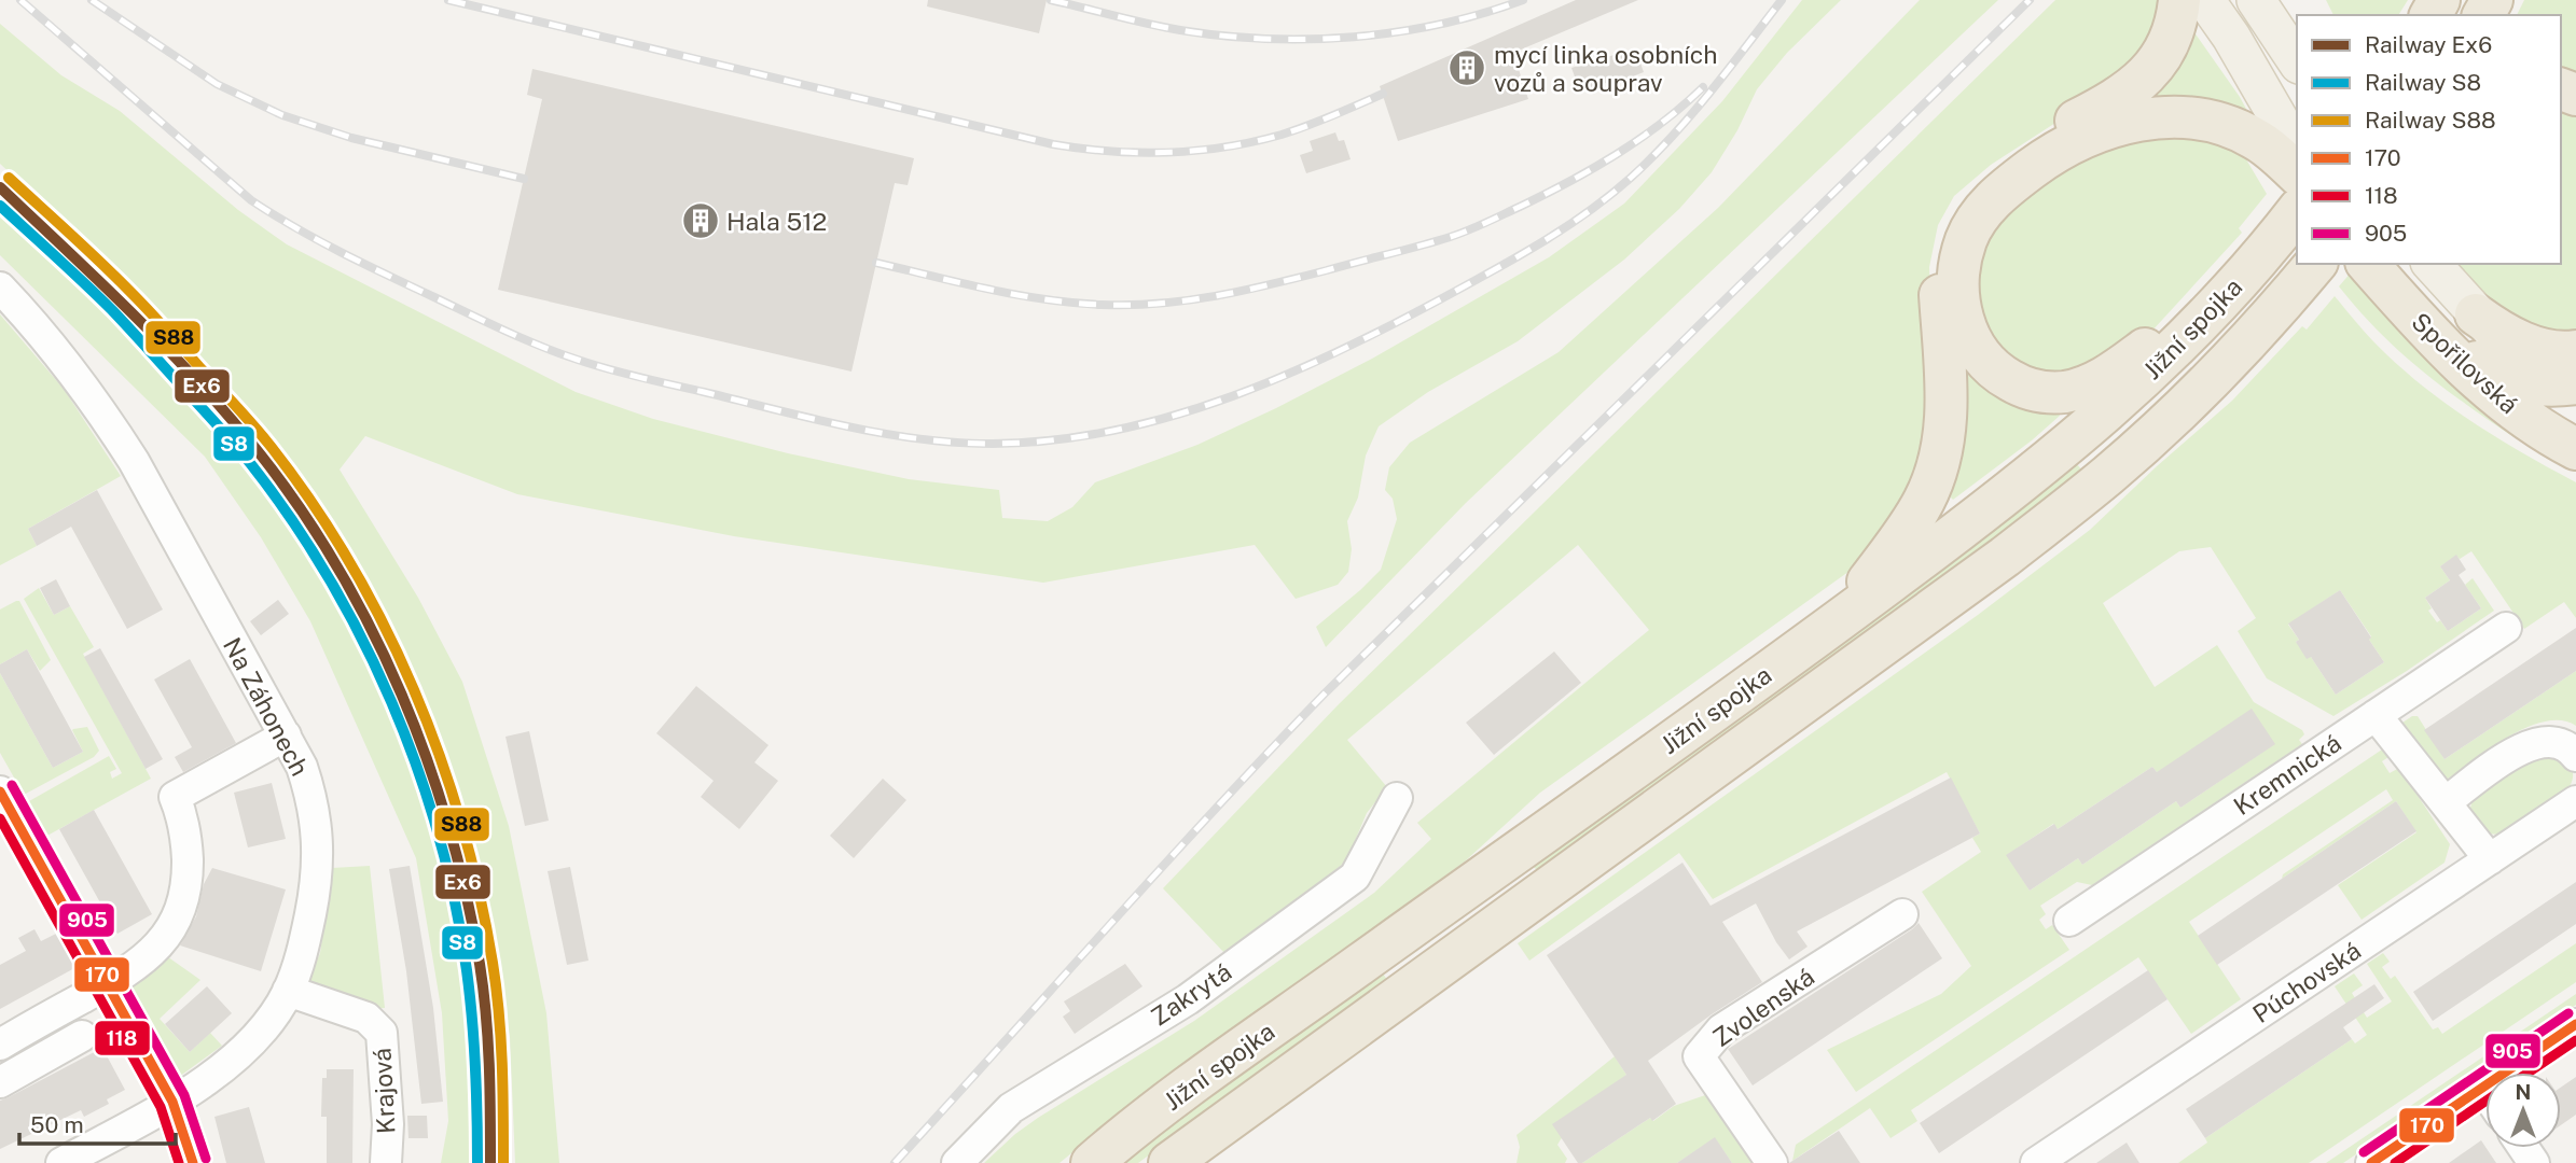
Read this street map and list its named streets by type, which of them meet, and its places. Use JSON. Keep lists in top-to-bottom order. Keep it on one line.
{"streets":{"highway":["Jižní spojka","Spořilovská"],"street":["Na Záhonech","Kremnická","Púchovská","Zakrytá","Zvolenská","Krajová"]},"crossings":[["Na Záhonech","Krajová"]],"places":{"building":["mycí linka osobních vozů a souprav","Hala 512"]},"lines":["rail line S88","rail line Ex6","rail line S8","transit line 905","transit line 170","transit line 118"],"legend":["Railway Ex6","Railway S8","Railway S88","170","118","905"],"scale_bar":"50 m","north":"top"}
